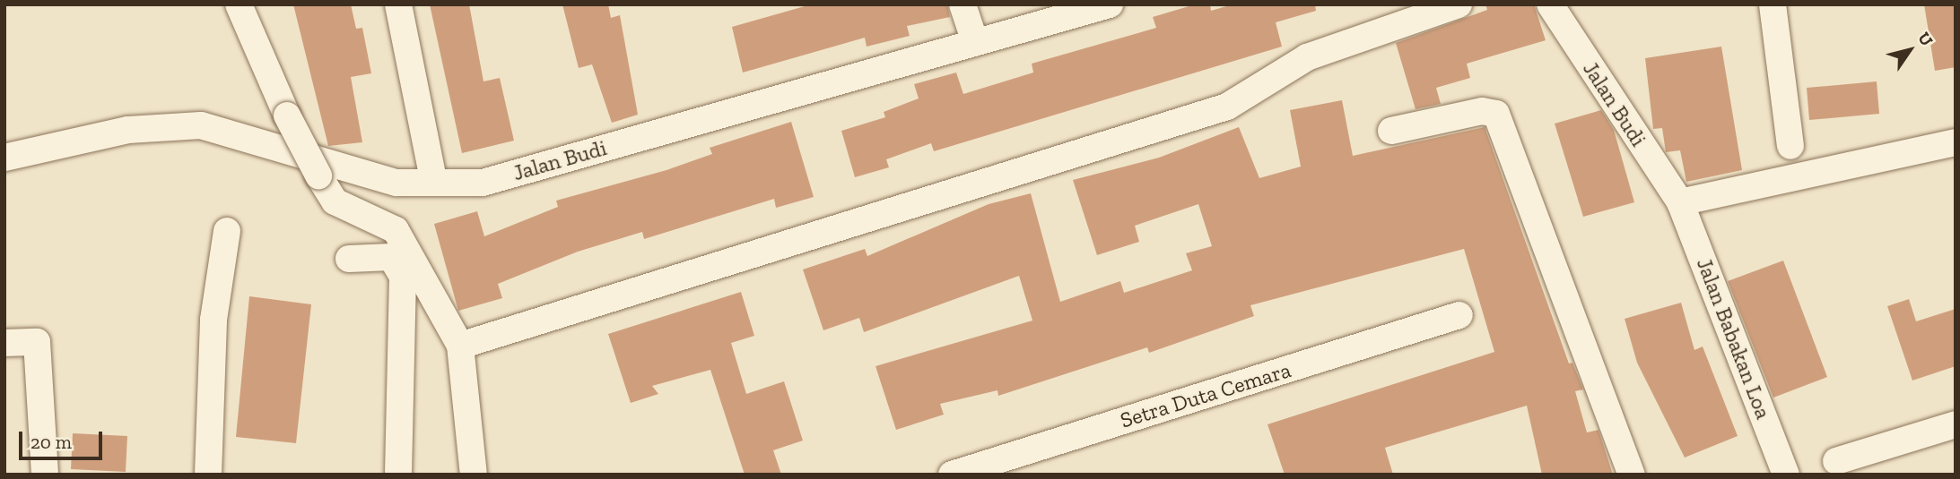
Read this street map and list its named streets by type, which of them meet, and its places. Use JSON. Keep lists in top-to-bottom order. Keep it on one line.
{"streets":{"street":["Jalan Budi","Jalan Babakan Loa","Setra Duta Cemara"]},"crossings":[["Jalan Budi","Jalan Babakan Loa"]],"scale_bar":"20 m","north":"top right"}
